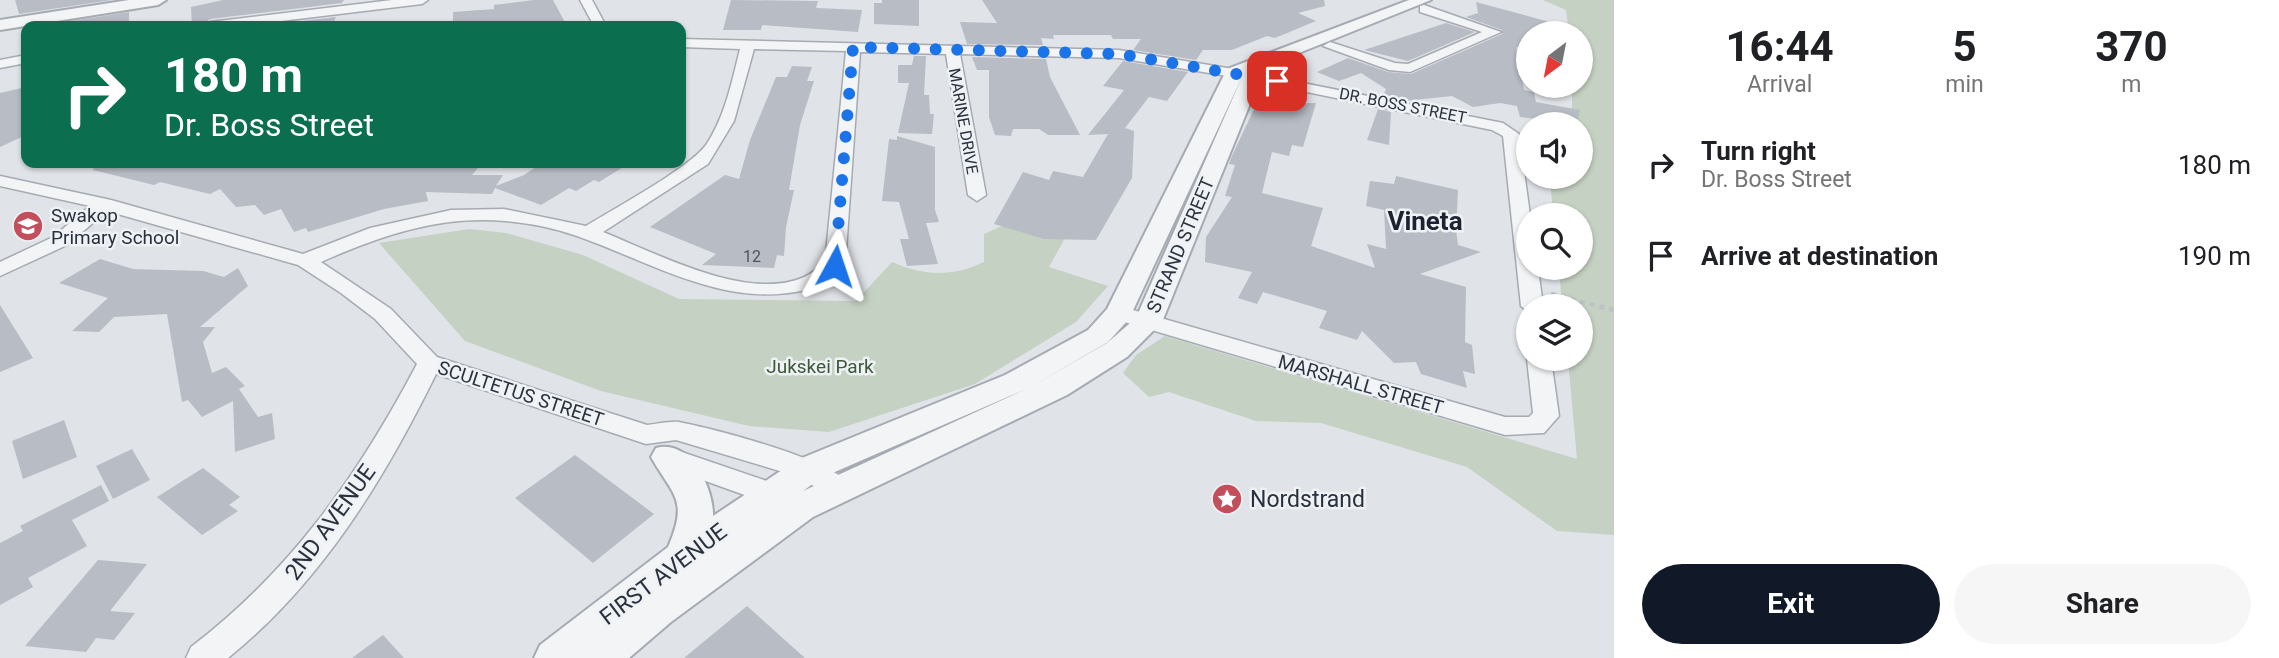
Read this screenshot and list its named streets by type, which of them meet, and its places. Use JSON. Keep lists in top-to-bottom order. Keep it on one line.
{"streets":{"street":["DR. BOSS STREET","MARINE DRIVE","STRAND STREET","MARSHALL STREET","SCULTETUS STREET","2ND AVENUE","FIRST AVENUE"]},"crossings":[["DR. BOSS STREET","MARINE DRIVE"],["DR. BOSS STREET","STRAND STREET"],["STRAND STREET","MARSHALL STREET"],["STRAND STREET","SCULTETUS STREET"],["STRAND STREET","FIRST AVENUE"],["SCULTETUS STREET","2ND AVENUE"],["SCULTETUS STREET","FIRST AVENUE"]],"districts":["Vineta"],"parks":["Jukskei Park"],"places":{"school or university":["Swakop Primary School"],"place":["Nordstrand"]},"house_numbers":["12"],"north":"bottom left","page":{"eta":["16:44","Arrival","5","min","370","m"],"turn":["180 m","Dr. Boss Street"],"list":[{"name":"Turn right","note":"Dr. Boss Street","value":"180 m"},{"name":"Arrive at destination","value":"190 m"}],"buttons":["Exit","Share"]}}
